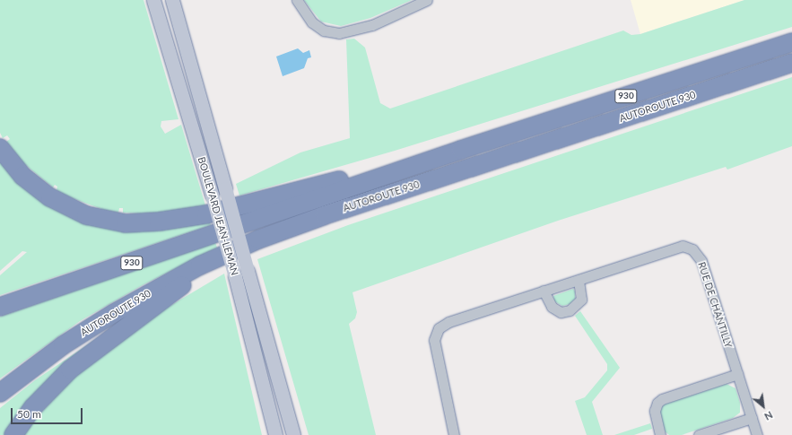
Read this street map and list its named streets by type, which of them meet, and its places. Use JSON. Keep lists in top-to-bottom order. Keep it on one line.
{"streets":{"highway":["930","AUTOROUTE 930"],"street":["BOULEVARD JEAN-LEMAN","RUE DE CHANTILLY"]},"scale_bar":"50 m","north":"bottom right"}
